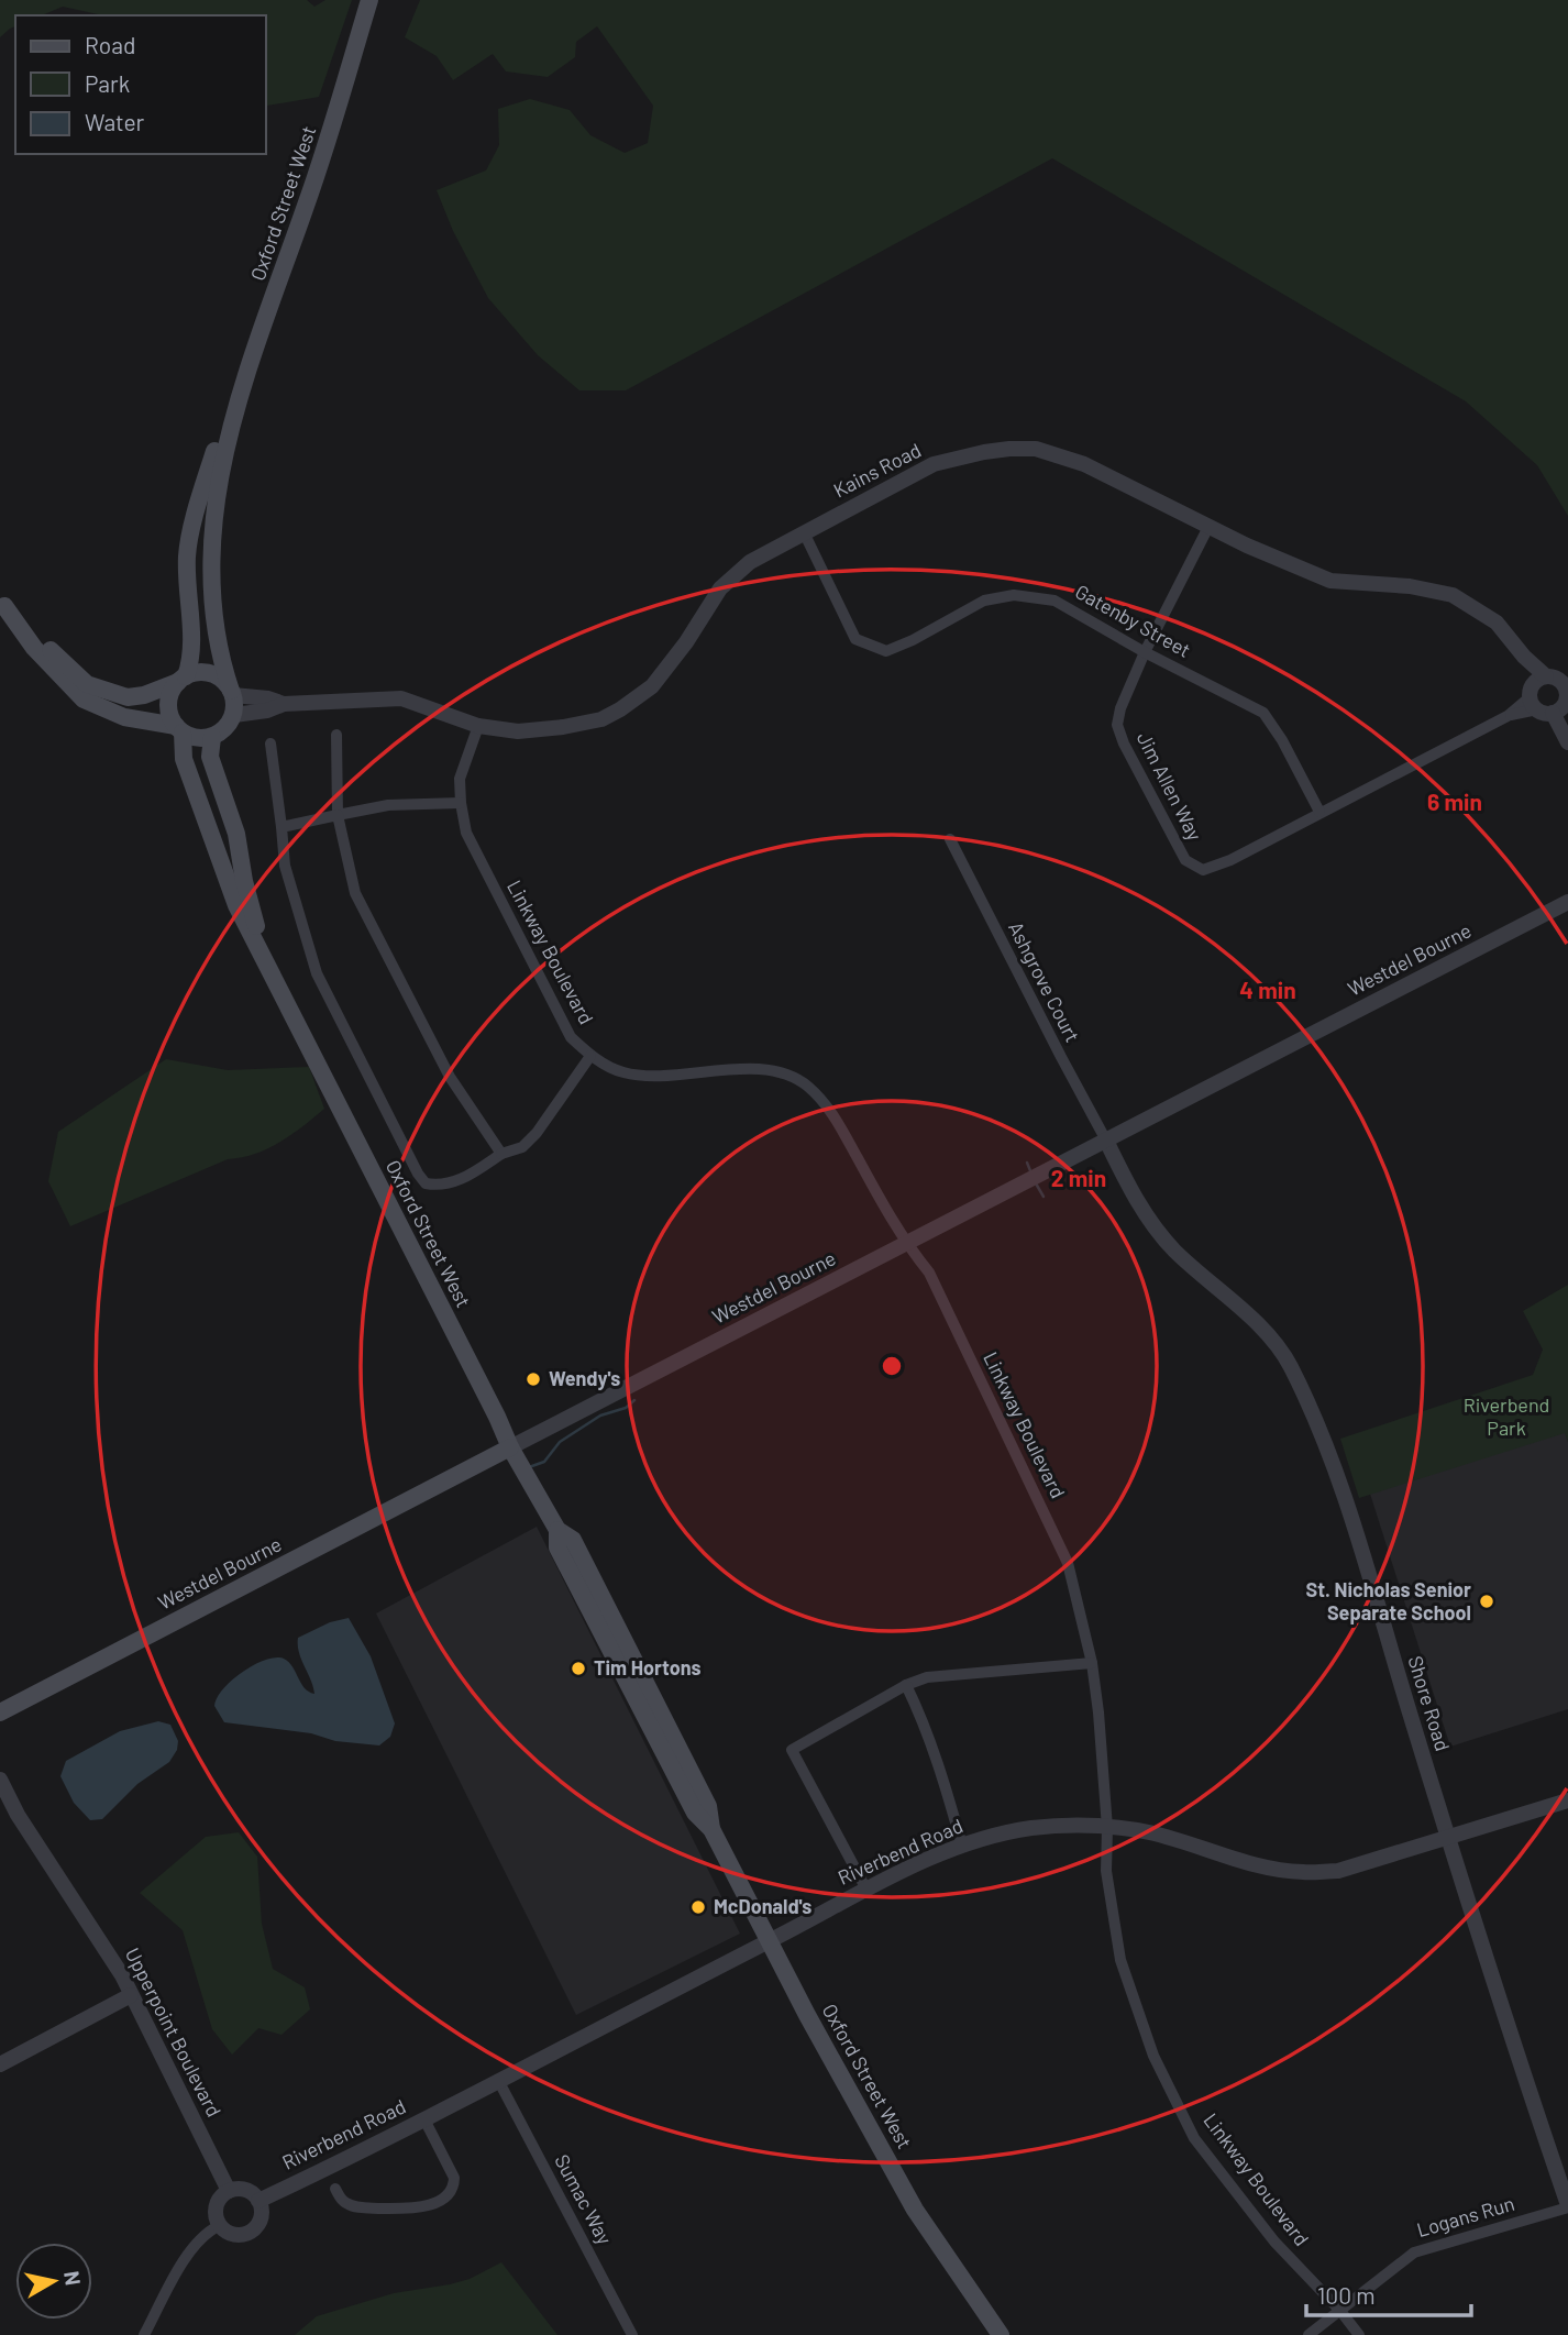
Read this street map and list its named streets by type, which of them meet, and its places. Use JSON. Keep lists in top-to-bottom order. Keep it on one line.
{"streets":{"main road":["Oxford Street West","Westdel Bourne"],"street":["Kains Road","Gatenby Street","Jim Allen Way","Linkway Boulevard","Ashgrove Court","Shore Road","Riverbend Road","Upperpoint Boulevard","Sumac Way","Logans Run"]},"crossings":[["Oxford Street West","Kains Road"],["Oxford Street West","Westdel Bourne"],["Oxford Street West","Riverbend Road"],["Kains Road","Gatenby Street"],["Kains Road","Jim Allen Way"],["Kains Road","Linkway Boulevard"],["Gatenby Street","Jim Allen Way"],["Linkway Boulevard","Westdel Bourne"],["Linkway Boulevard","Riverbend Road"],["Linkway Boulevard","Logans Run"],["Westdel Bourne","Ashgrove Court"],["Westdel Bourne","Shore Road"],["Ashgrove Court","Shore Road"],["Shore Road","Riverbend Road"],["Shore Road","Logans Run"],["Riverbend Road","Upperpoint Boulevard"],["Riverbend Road","Sumac Way"]],"parks":["Riverbend Park"],"places":["Wendy's","St. Nicholas Senior Separate School","Tim Hortons","McDonald's"],"legend":["Road","Park","Water"],"scale_bar":"100 m","north":"right","rings":["6 min","4 min","2 min"]}
